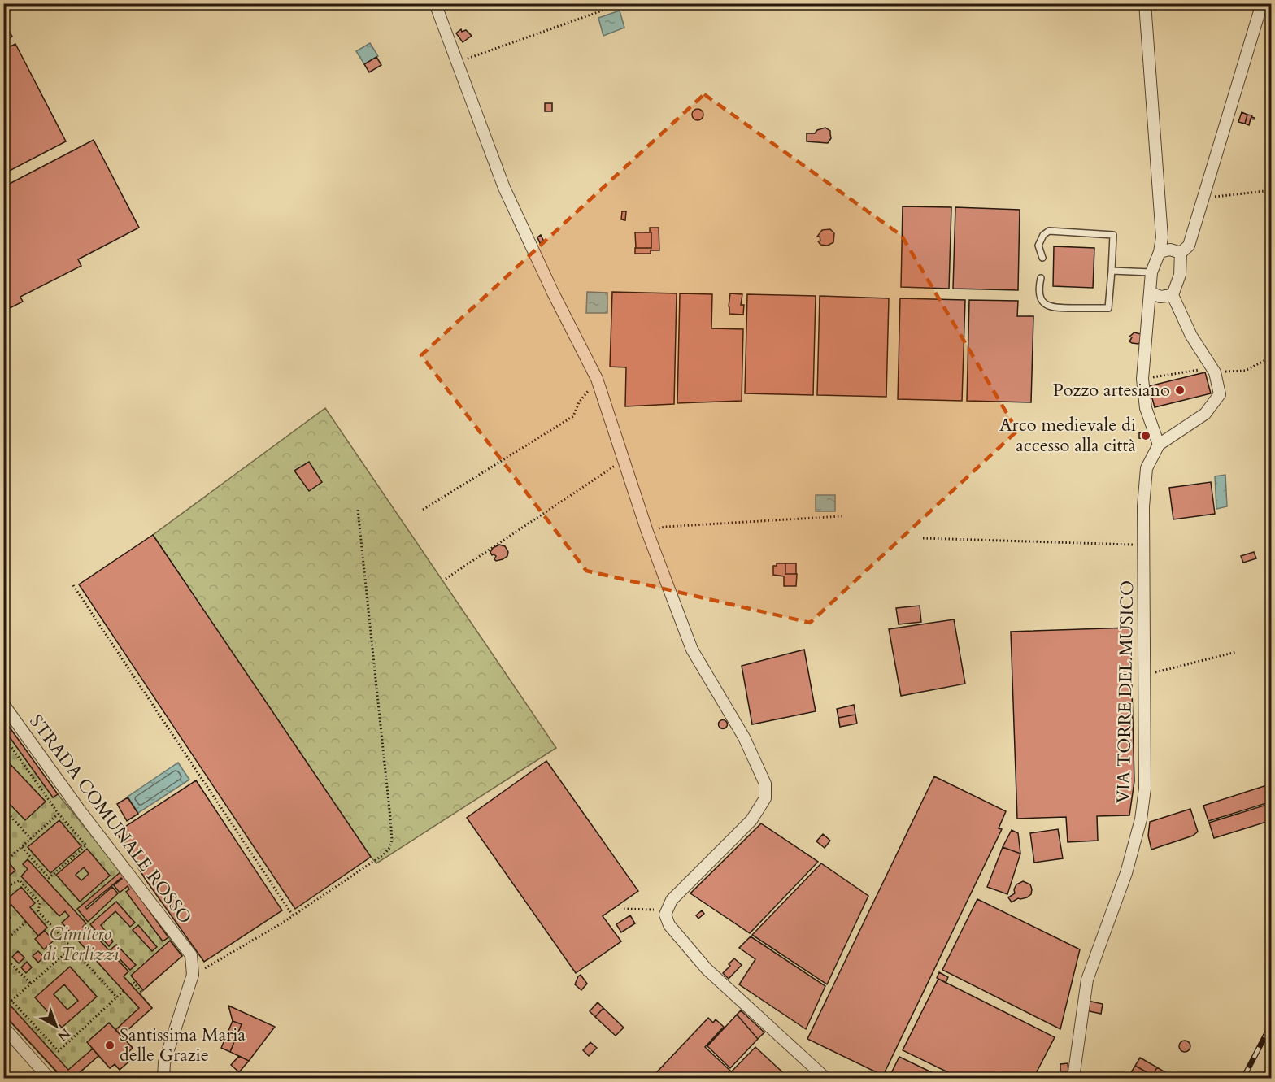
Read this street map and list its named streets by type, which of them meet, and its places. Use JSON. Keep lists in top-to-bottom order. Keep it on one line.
{"streets":{"street":["VIA TORRE DEL MUSICO","STRADA COMUNALE ROSSO"]},"parks":["Cimitero di Terlizzi"],"places":["Pozzo artesiano","Arco medievale di accesso alla città","Santissima Maria delle Grazie"],"north":"bottom right"}
